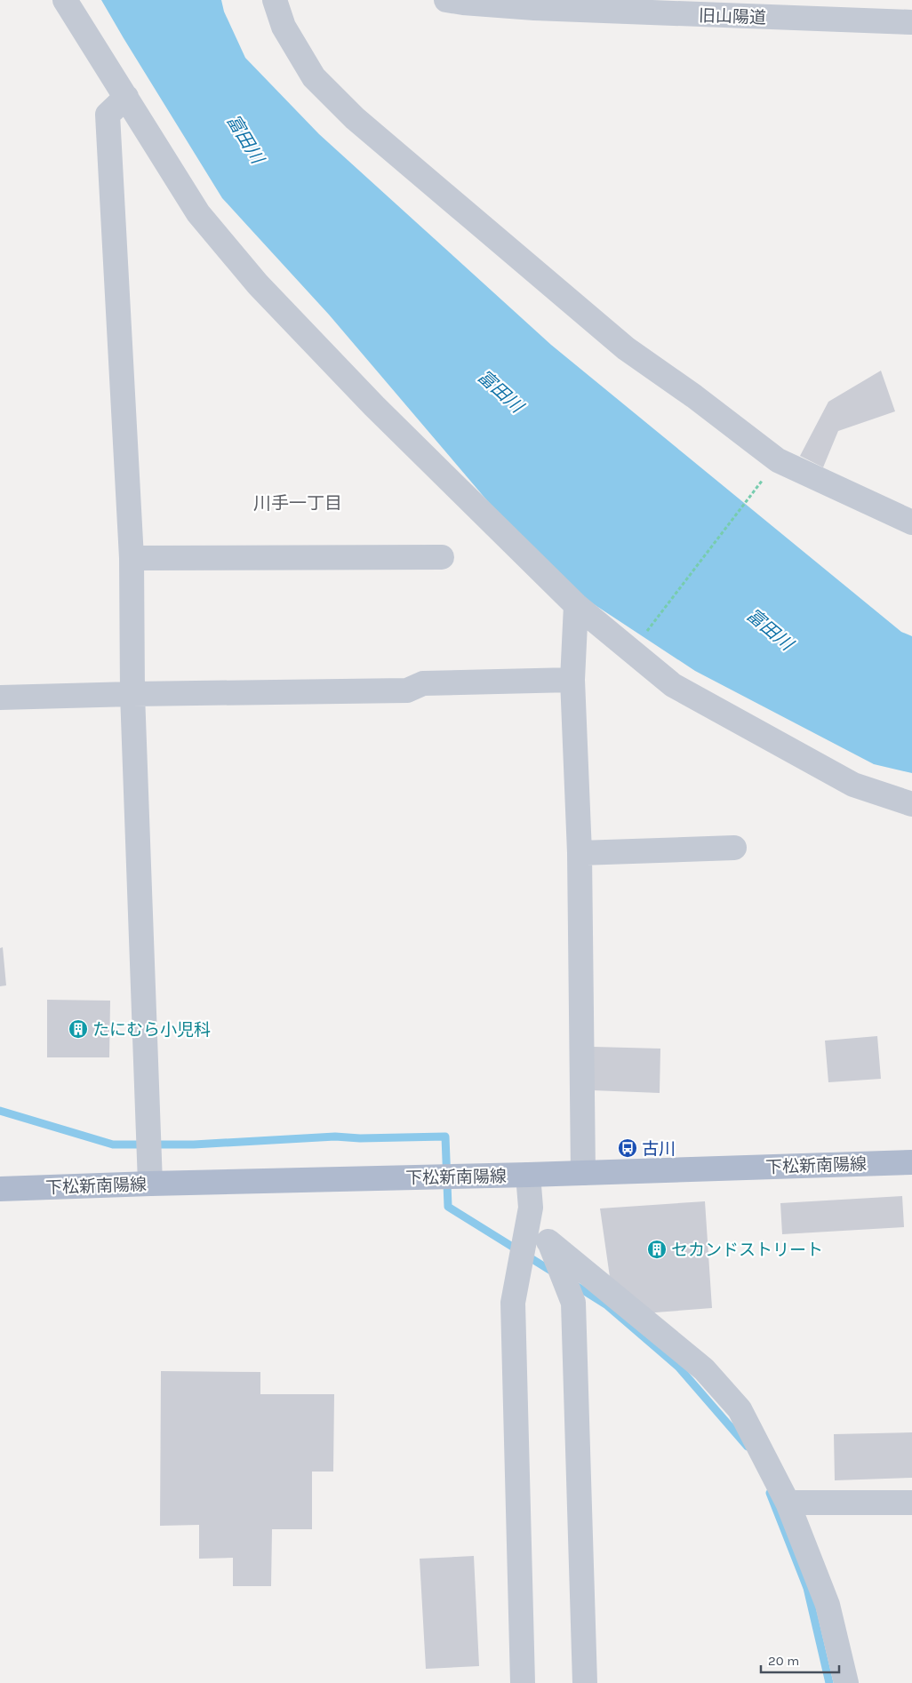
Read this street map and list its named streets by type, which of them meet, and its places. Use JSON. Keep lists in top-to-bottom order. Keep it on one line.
{"streets":{"main road":["下松新南陽線"],"street":["旧山陽道"]},"districts":["川手一丁目"],"water":["富田川"],"places":{"building":["たにむら小児科","セカンドストリート"],"bus stop":["古川"]},"scale_bar":"20 m"}
